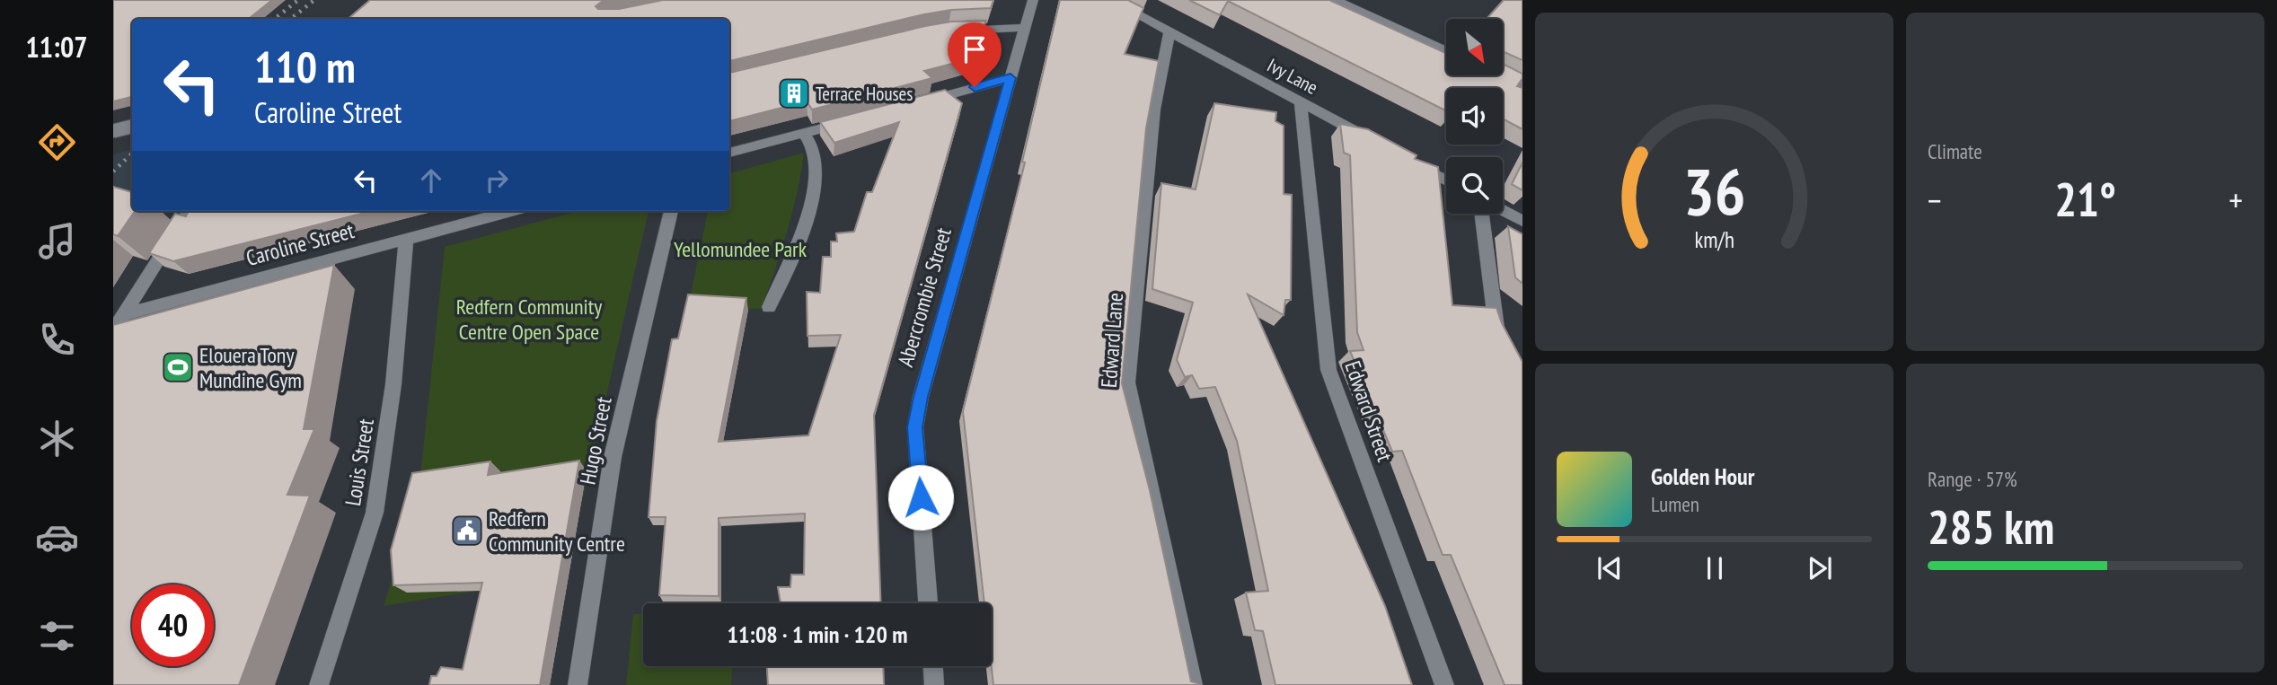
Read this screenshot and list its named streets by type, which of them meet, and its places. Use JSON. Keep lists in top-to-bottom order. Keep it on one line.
{"streets":{"street":["Ivy Lane","Caroline Street","Abercrombie Street","Edward Lane","Edward Street","Hugo Street","Louis Street"]},"crossings":[["Ivy Lane","Edward Lane"],["Ivy Lane","Edward Street"],["Caroline Street","Louis Street"]],"parks":["Yellomundee Park","Redfern Community Centre Open Space"],"places":{"building":["Terrace Houses"],"sports":["Elouera Tony Mundine Gym"],"public building":["Redfern Community Centre"]},"north":"bottom right","page":{"tabs":"11:07","tile":["Climate",["Range · 57%","285 km"]],"turn":["110 m","Caroline Street"],"heat":["−","21°","+"],"song":["Golden Hour","Lumen"],"limit":"40","trip":"11:08 · 1 min · 120 m","gauge":["36","km/h"]}}
